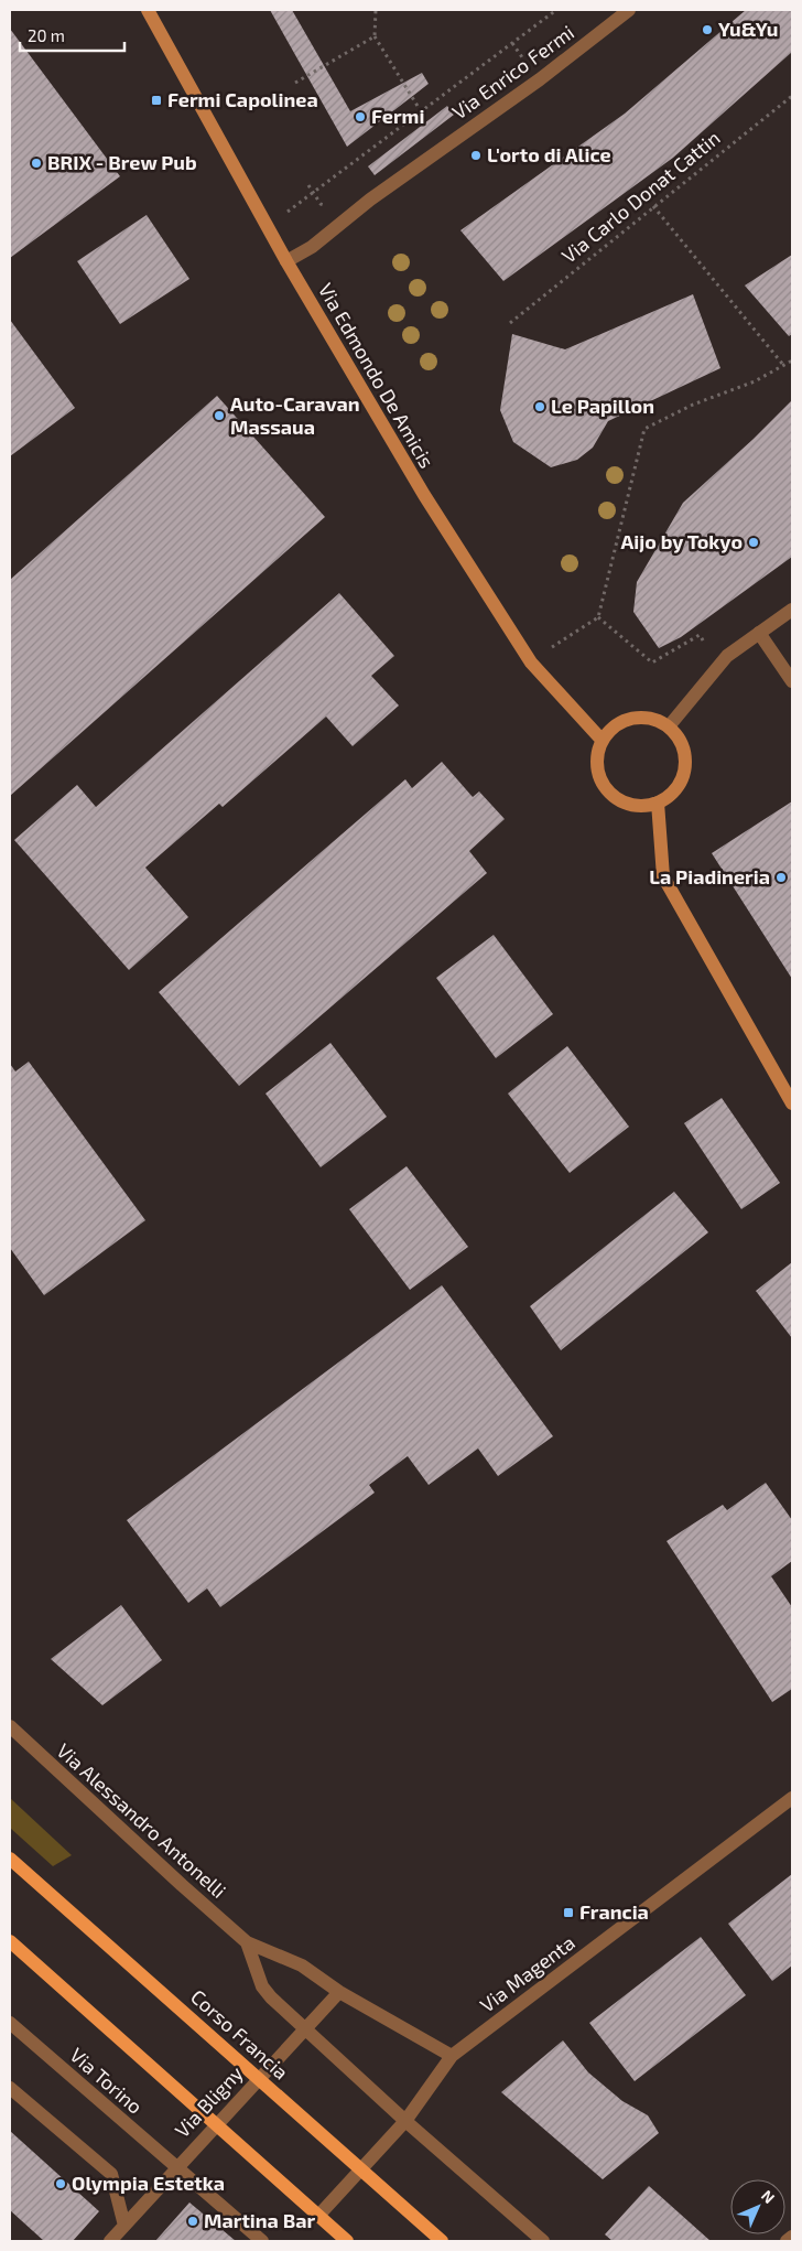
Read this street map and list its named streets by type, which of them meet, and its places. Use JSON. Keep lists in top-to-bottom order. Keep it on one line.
{"streets":{"main road":["Corso Francia"],"street":["Via Enrico Fermi","Via Edmondo De Amicis","Via Alessandro Antonelli","Via Magenta","Via Torino","Via Bligny"],"path":["Via Carlo Donat Cattin"]},"crossings":[["Via Enrico Fermi","Via Edmondo De Amicis"],["Via Alessandro Antonelli","Via Magenta"],["Via Alessandro Antonelli","Via Bligny"],["Via Magenta","Corso Francia"],["Corso Francia","Via Bligny"],["Via Torino","Via Bligny"]],"places":{"other":["Yu&Yu","Fermi","L'orto di Alice","BRIX - Brew Pub","Le Papillon","Auto-Caravan Massaua","Aijo by Tokyo","La Piadineria","Olympia Estetka","Martina Bar"],"transit":["Fermi Capolinea","Francia"]},"scale_bar":"20 m","north":"top right"}
